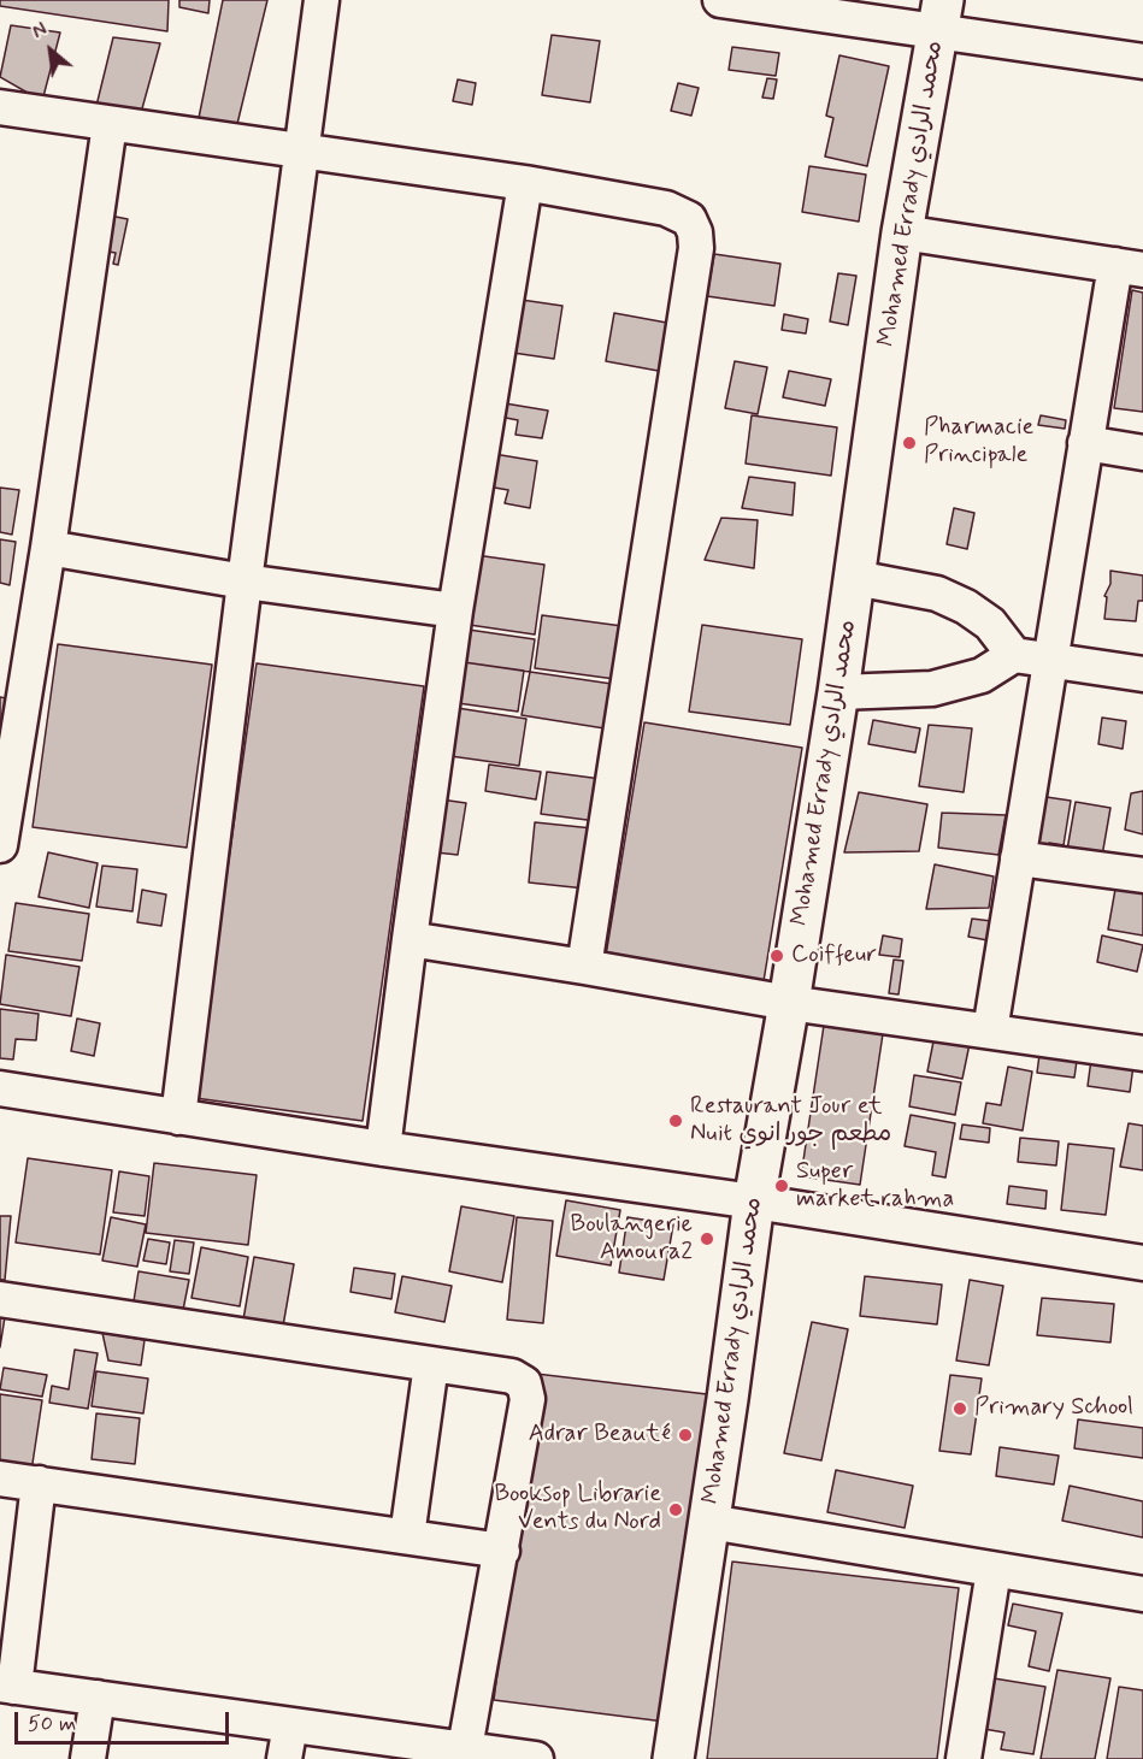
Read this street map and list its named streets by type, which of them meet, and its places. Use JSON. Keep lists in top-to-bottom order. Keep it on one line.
{"streets":{"street":["Mohamed Errady محمد الرادي"]},"places":["Pharmacie Principale","Coiffeur","Restaurant Jour et Nuit مطعم جور انوي","Super market rahma","Boulangerie Amoura2","Primary School","Adrar Beauté","Booksop Librarie Vents du Nord"],"scale_bar":"50 m","north":"top left"}
